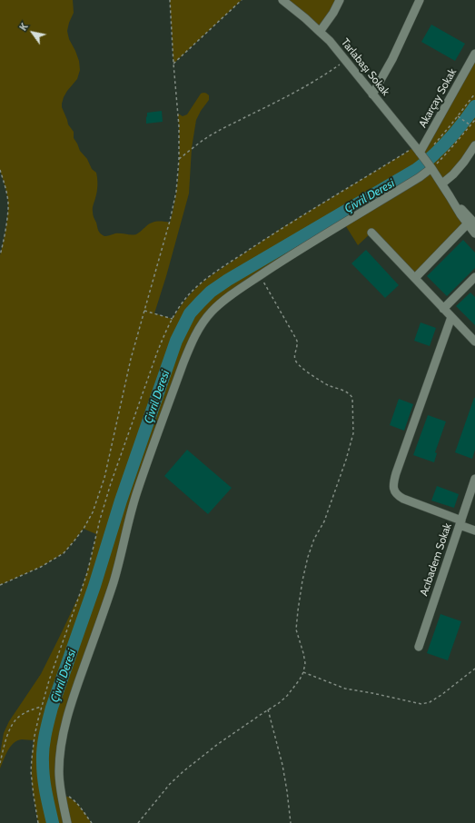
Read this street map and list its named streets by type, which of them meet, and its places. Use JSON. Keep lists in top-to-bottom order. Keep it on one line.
{"streets":{"street":["Tarlabaşı Sokak","Akarçay Sokak","Acıbadem Sokak"]},"crossings":[["Tarlabaşı Sokak","Akarçay Sokak"]],"water":["Çivril Deresi"],"north":"top left"}
